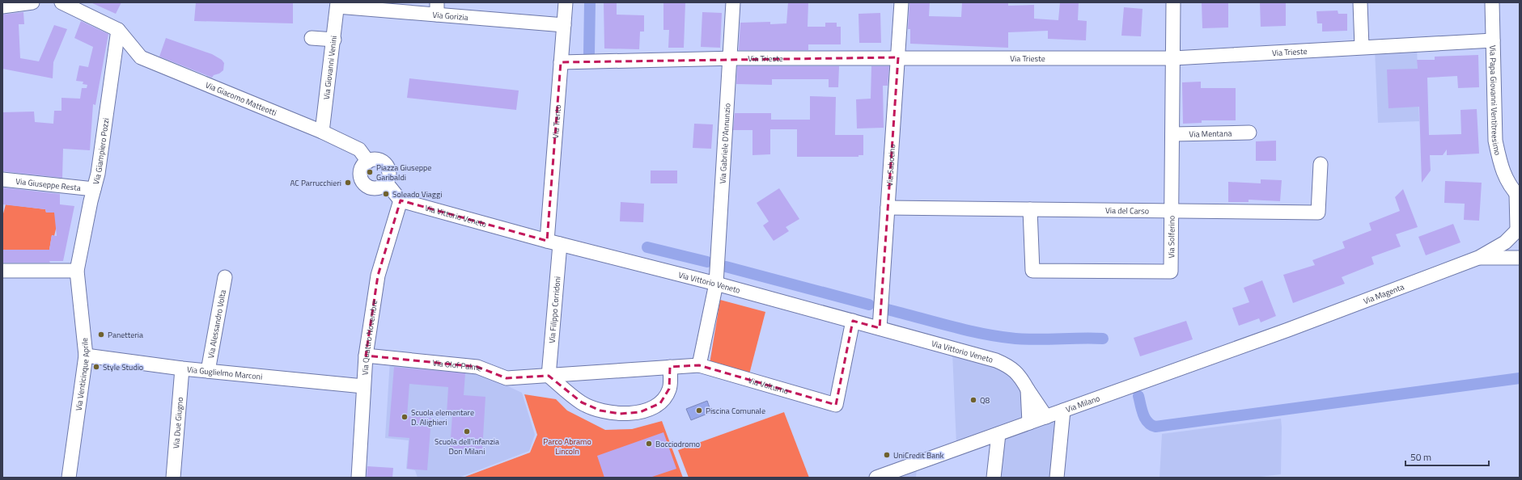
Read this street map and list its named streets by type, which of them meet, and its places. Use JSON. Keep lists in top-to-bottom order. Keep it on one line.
{"streets":{"street":["Via Gorizia","Via Trieste","Via Giovanni Venini","Via Giacomo Matteotti","Via Papa Giovanni Ventitreesimo","Via Trento","Via Mentana","Via Gabriele D'Annunzio","Via Giampiero Pozzi","Via Sabotino","Via Giuseppe Resta","Via del Carso","Via Vittorio Veneto","Via Solferino","Via Magenta","Via Filippo Corridoni","Via Alessandro Volta","Via Quattro Novembre","Via Olof Palme","Via Guglielmo Marconi","Via Venticinque Aprile","Via Volturno","Via Milano","Via Due Giugno"]},"crossings":[["Via Gorizia","Via Giovanni Venini"],["Via Gorizia","Via Trento"],["Via Trieste","Via Papa Giovanni Ventitreesimo"],["Via Trieste","Via Trento"],["Via Trieste","Via Gabriele D'Annunzio"],["Via Trieste","Via Sabotino"],["Via Trieste","Via Solferino"],["Via Giovanni Venini","Via Giacomo Matteotti"],["Via Giacomo Matteotti","Via Giampiero Pozzi"],["Via Papa Giovanni Ventitreesimo","Via Magenta"],["Via Trento","Via Vittorio Veneto"],["Via Trento","Via Filippo Corridoni"],["Via Mentana","Via Solferino"],["Via Gabriele D'Annunzio","Via Vittorio Veneto"],["Via Giampiero Pozzi","Via Giuseppe Resta"],["Via Giampiero Pozzi","Via Venticinque Aprile"],["Via Sabotino","Via del Carso"],["Via Sabotino","Via Vittorio Veneto"],["Via del Carso","Via Solferino"],["Via Vittorio Veneto","Via Filippo Corridoni"],["Via Vittorio Veneto","Via Quattro Novembre"],["Via Vittorio Veneto","Via Volturno"],["Via Vittorio Veneto","Via Milano"],["Via Magenta","Via Milano"],["Via Filippo Corridoni","Via Olof Palme"],["Via Alessandro Volta","Via Guglielmo Marconi"],["Via Quattro Novembre","Via Olof Palme"],["Via Quattro Novembre","Via Guglielmo Marconi"],["Via Olof Palme","Via Volturno"],["Via Guglielmo Marconi","Via Venticinque Aprile"],["Via Guglielmo Marconi","Via Due Giugno"]],"parks":["Parco Abramo Lincoln"],"places":["Piazza Giuseppe Garibaldi","AC Parrucchieri","Soleado Viaggi","Panetteria","Style Studio","Q8","Piscina Comunale","Scuola elementare D. Alighieri","Scuola dell'infanzia Don Milani","Bocciodromo","UniCredit Bank"],"scale_bar":"50 m"}
